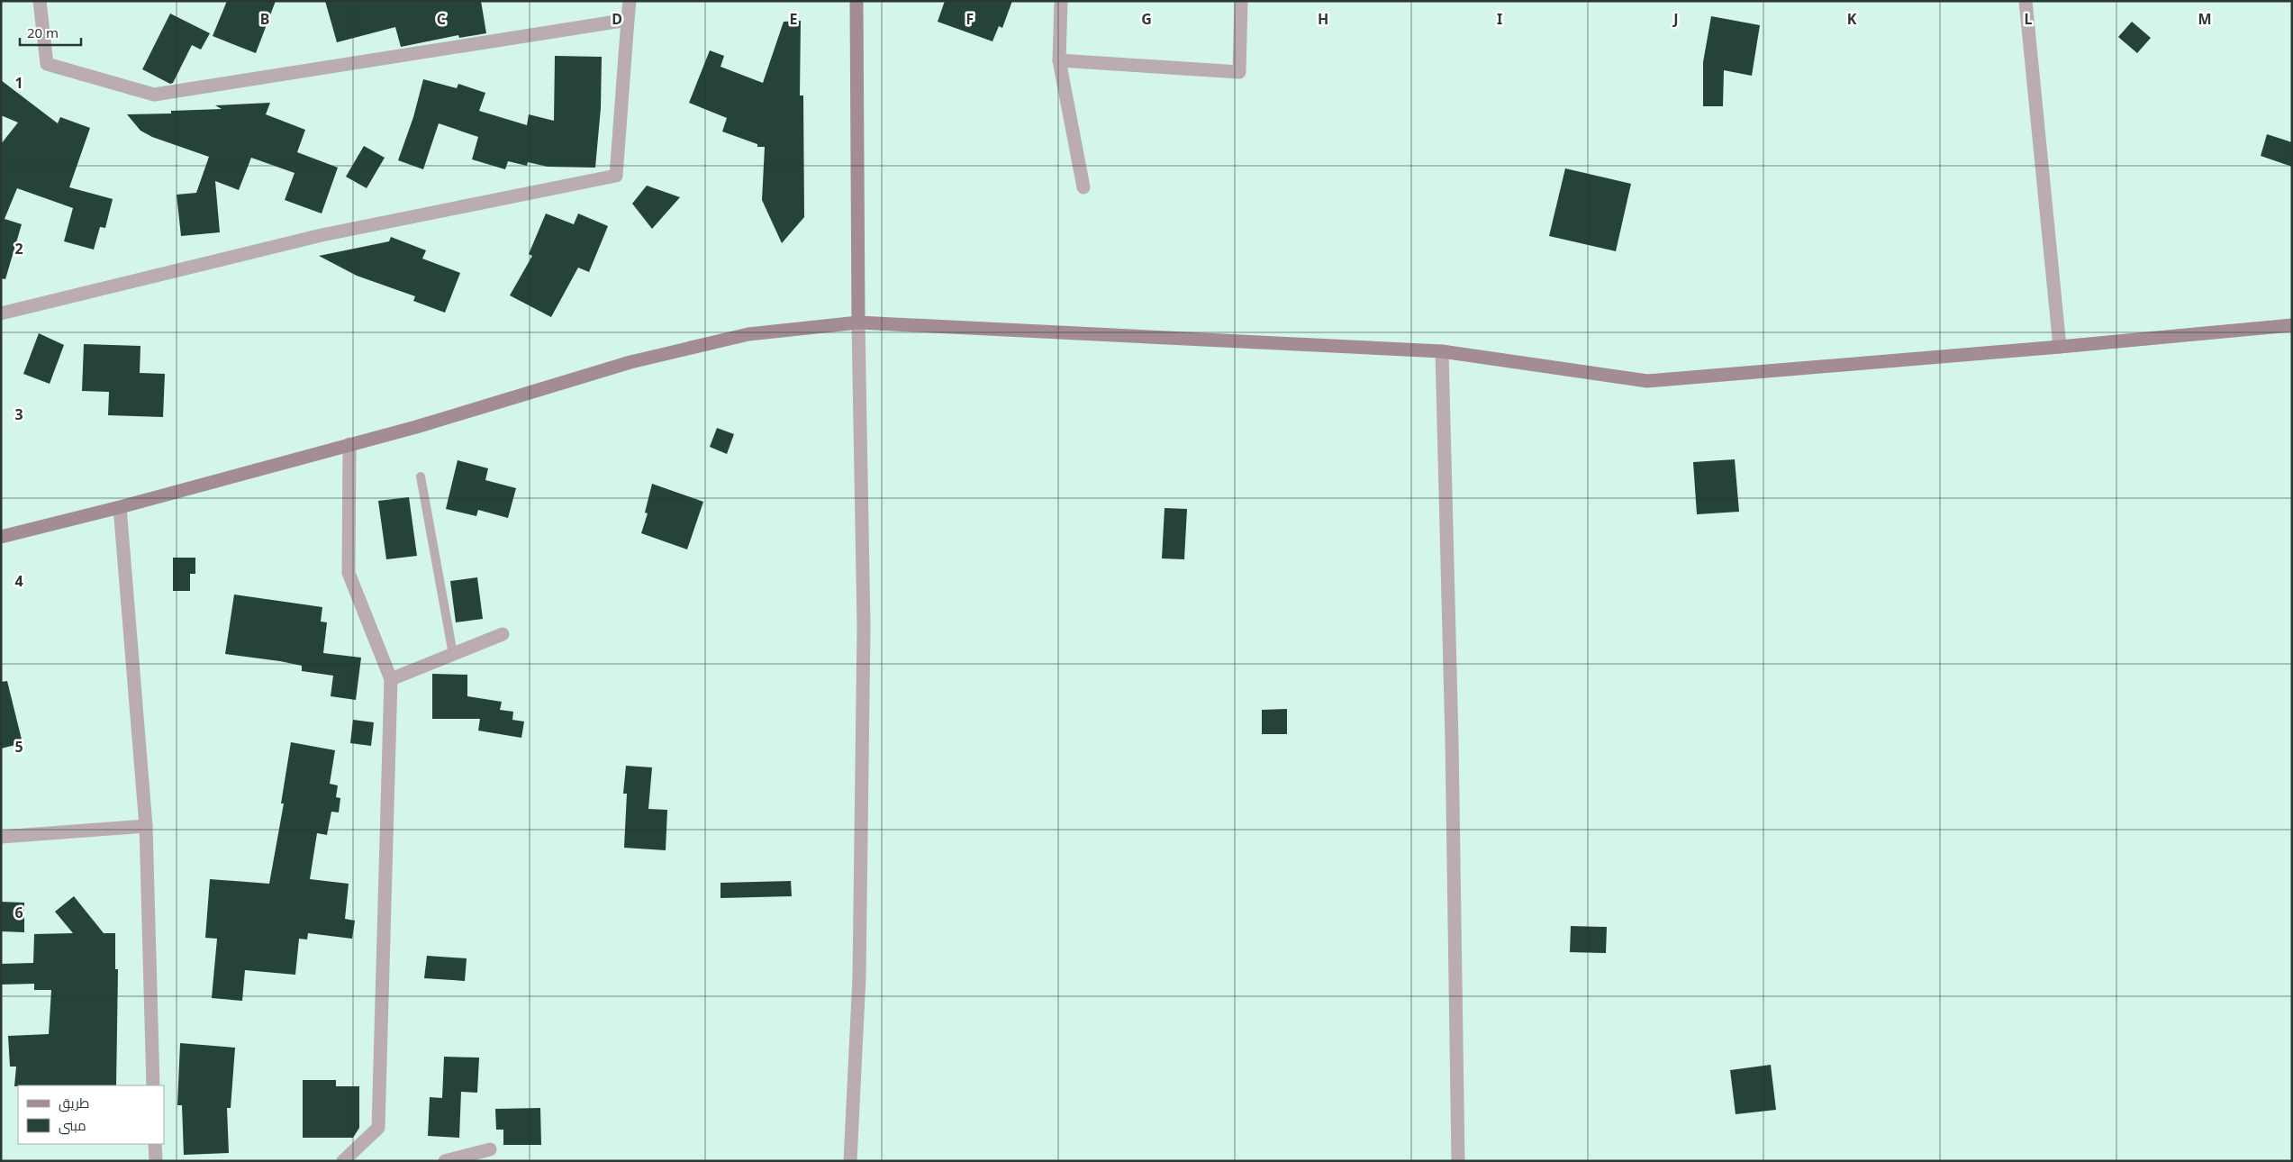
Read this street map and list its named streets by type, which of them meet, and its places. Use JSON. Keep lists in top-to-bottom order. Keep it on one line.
{"legend":["طريق","مبنى"],"scale_bar":"20 m","grid":{"columns":["B","C","D","E","F","G","H","I","J","K","L","M"],"rows":["1","2","3","4","5","6"]}}
